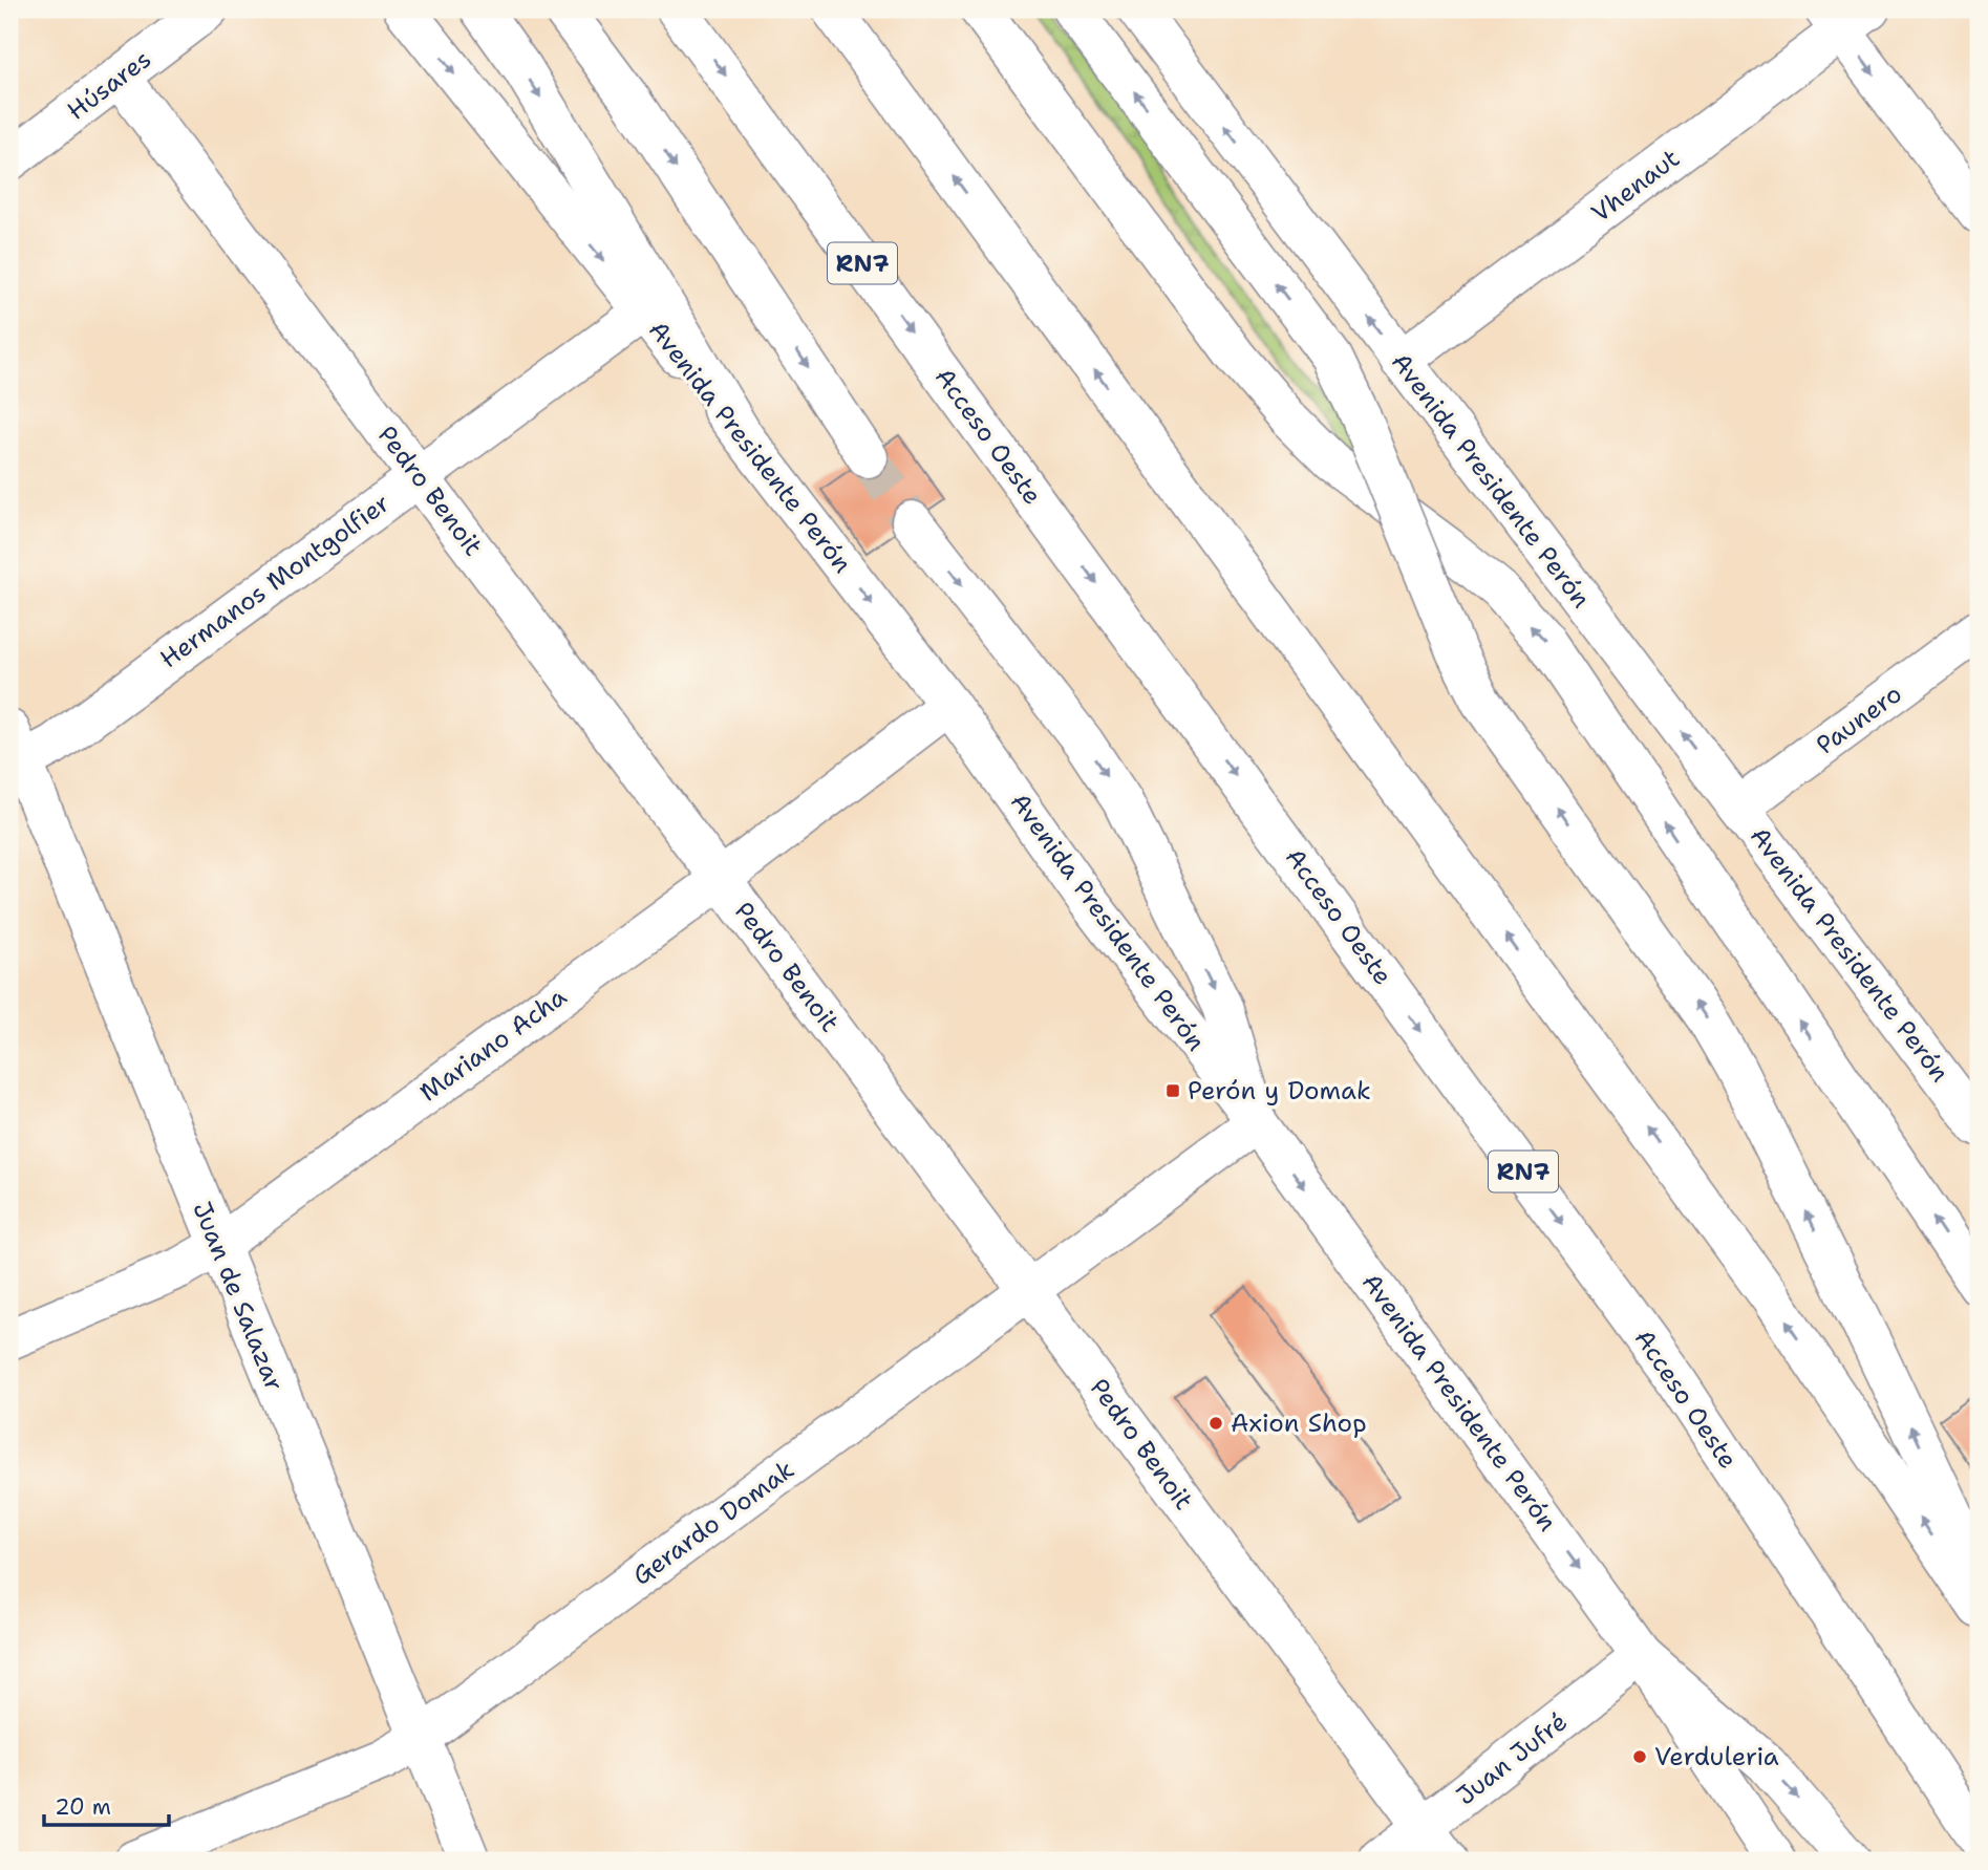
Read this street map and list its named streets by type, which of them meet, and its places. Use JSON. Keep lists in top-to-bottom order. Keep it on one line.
{"streets":{"main road":["Húsares","Vhenaut","RN7","Acceso Oeste","Avenida Presidente Perón","Pedro Benoit","Hermanos Montgolfier","Paunero","Mariano Acha","Juan de Salazar","Gerardo Domak","Juan Jufré"]},"crossings":[["Húsares","Pedro Benoit"],["Vhenaut","Avenida Presidente Perón"],["Avenida Presidente Perón","Hermanos Montgolfier"],["Avenida Presidente Perón","Paunero"],["Avenida Presidente Perón","Mariano Acha"],["Avenida Presidente Perón","Gerardo Domak"],["Avenida Presidente Perón","Juan Jufré"],["Pedro Benoit","Hermanos Montgolfier"],["Pedro Benoit","Mariano Acha"],["Pedro Benoit","Gerardo Domak"],["Pedro Benoit","Juan Jufré"],["Hermanos Montgolfier","Juan de Salazar"],["Mariano Acha","Juan de Salazar"],["Juan de Salazar","Gerardo Domak"]],"places":{"transit":["Perón y Domak"],"other":["Axion Shop","Verduleria"]},"scale_bar":"20 m"}
